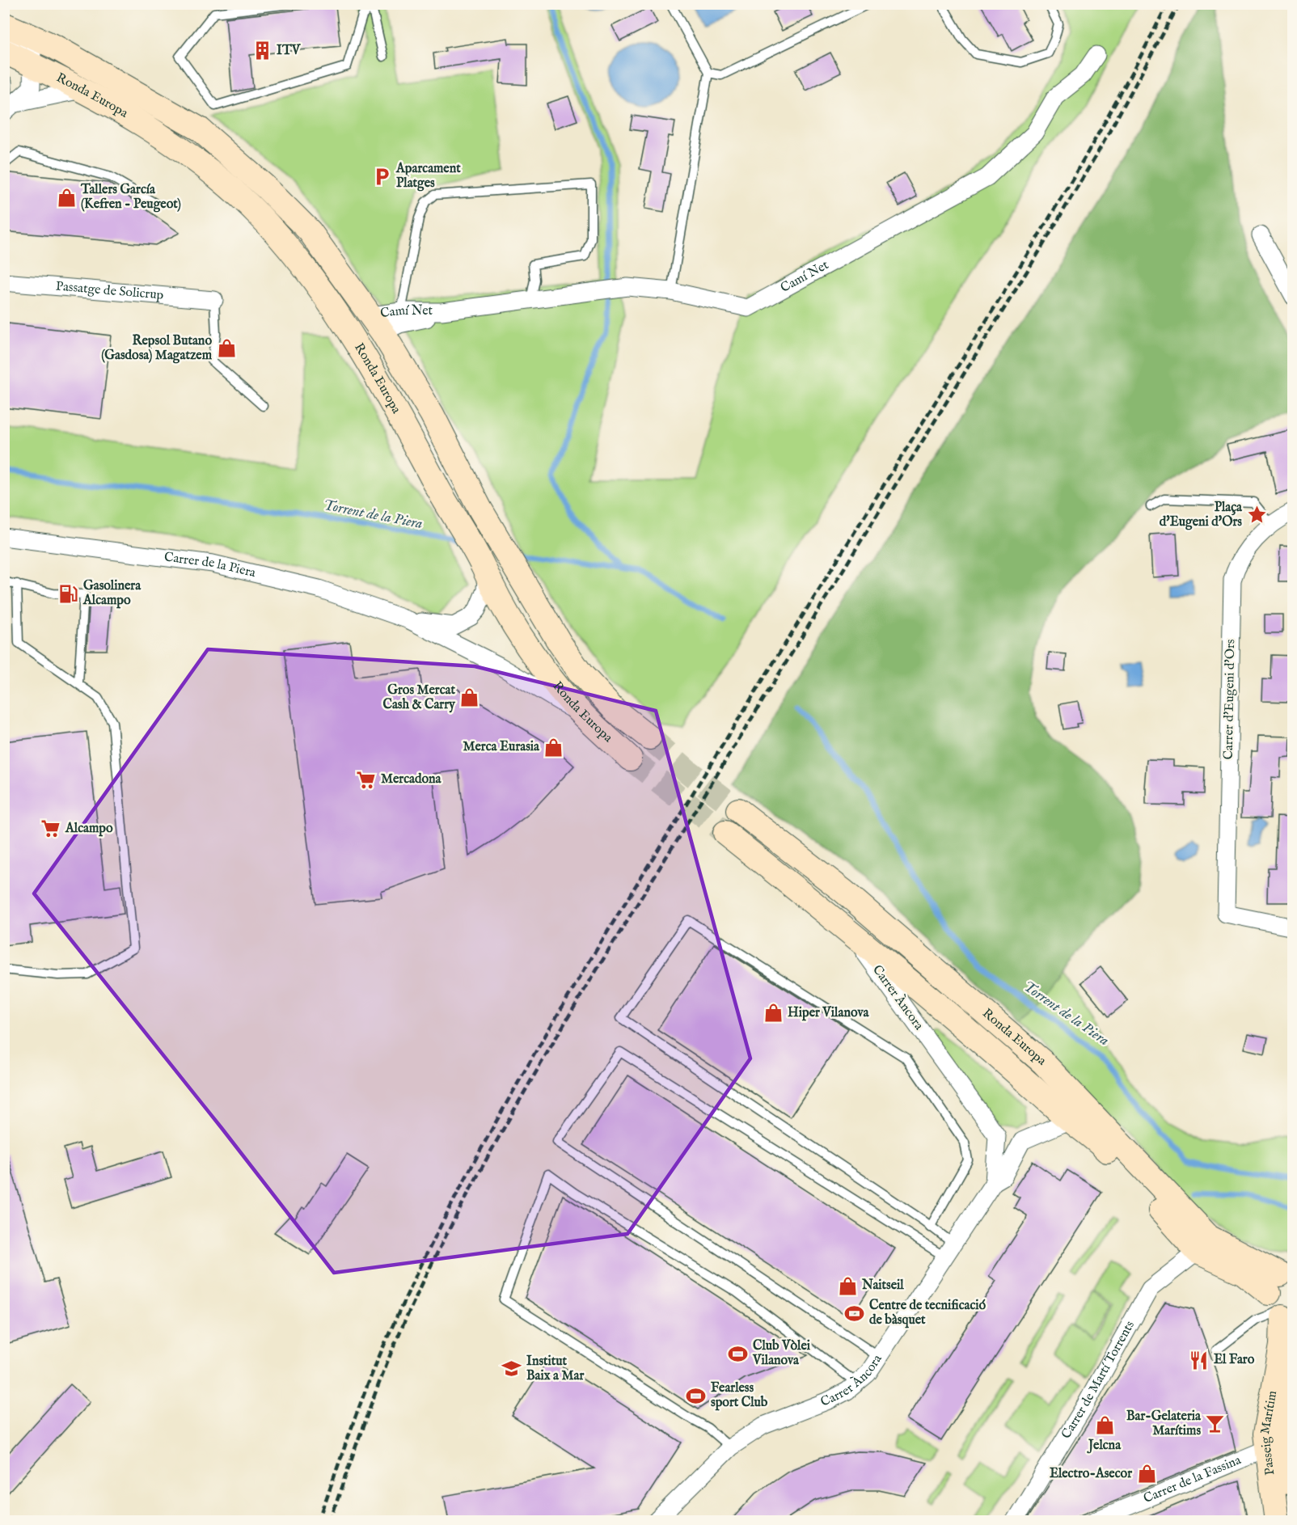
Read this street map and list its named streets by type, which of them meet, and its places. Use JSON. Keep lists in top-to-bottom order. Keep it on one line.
{"streets":{"street":["Ronda Europa","Camí Net","Passatge de Solicrup","Carrer de la Piera","Carrer d'Eugeni d'Ors","Carrer Àncora","Carrer de Martí Torrents","Passeig Marítim","Carrer de la Fassina"]},"crossings":[["Ronda Europa","Camí Net"],["Ronda Europa","Carrer de la Piera"],["Ronda Europa","Carrer Àncora"],["Ronda Europa","Carrer de Martí Torrents"],["Ronda Europa","Passeig Marítim"],["Passeig Marítim","Carrer de la Fassina"]],"water":["Torrent de la Piera"],"places":{"building":["ITV"],"parking":["Aparcament Platges"],"shop":["Tallers García (Kefren - Peugeot)","Repsol Butano (Gasdosa) Magatzem","Gros Mercat Cash & Carry","Merca Eurasia","Hiper Vilanova","Naitseil","Jelcna","Electro-Asecor"],"place":["Plaça d'Eugeni d'Ors"],"fuel station":["Gasolinera Alcampo"],"supermarket":["Mercadona","Alcampo"],"sports":["Centre de tecnificació de bàsquet","Club Vòlei Vilanova","Fearless sport Club"],"restaurant":["El Faro"],"school or university":["Institut Baix a Mar"],"bar":["Bar-Gelateria Marítims"]}}
